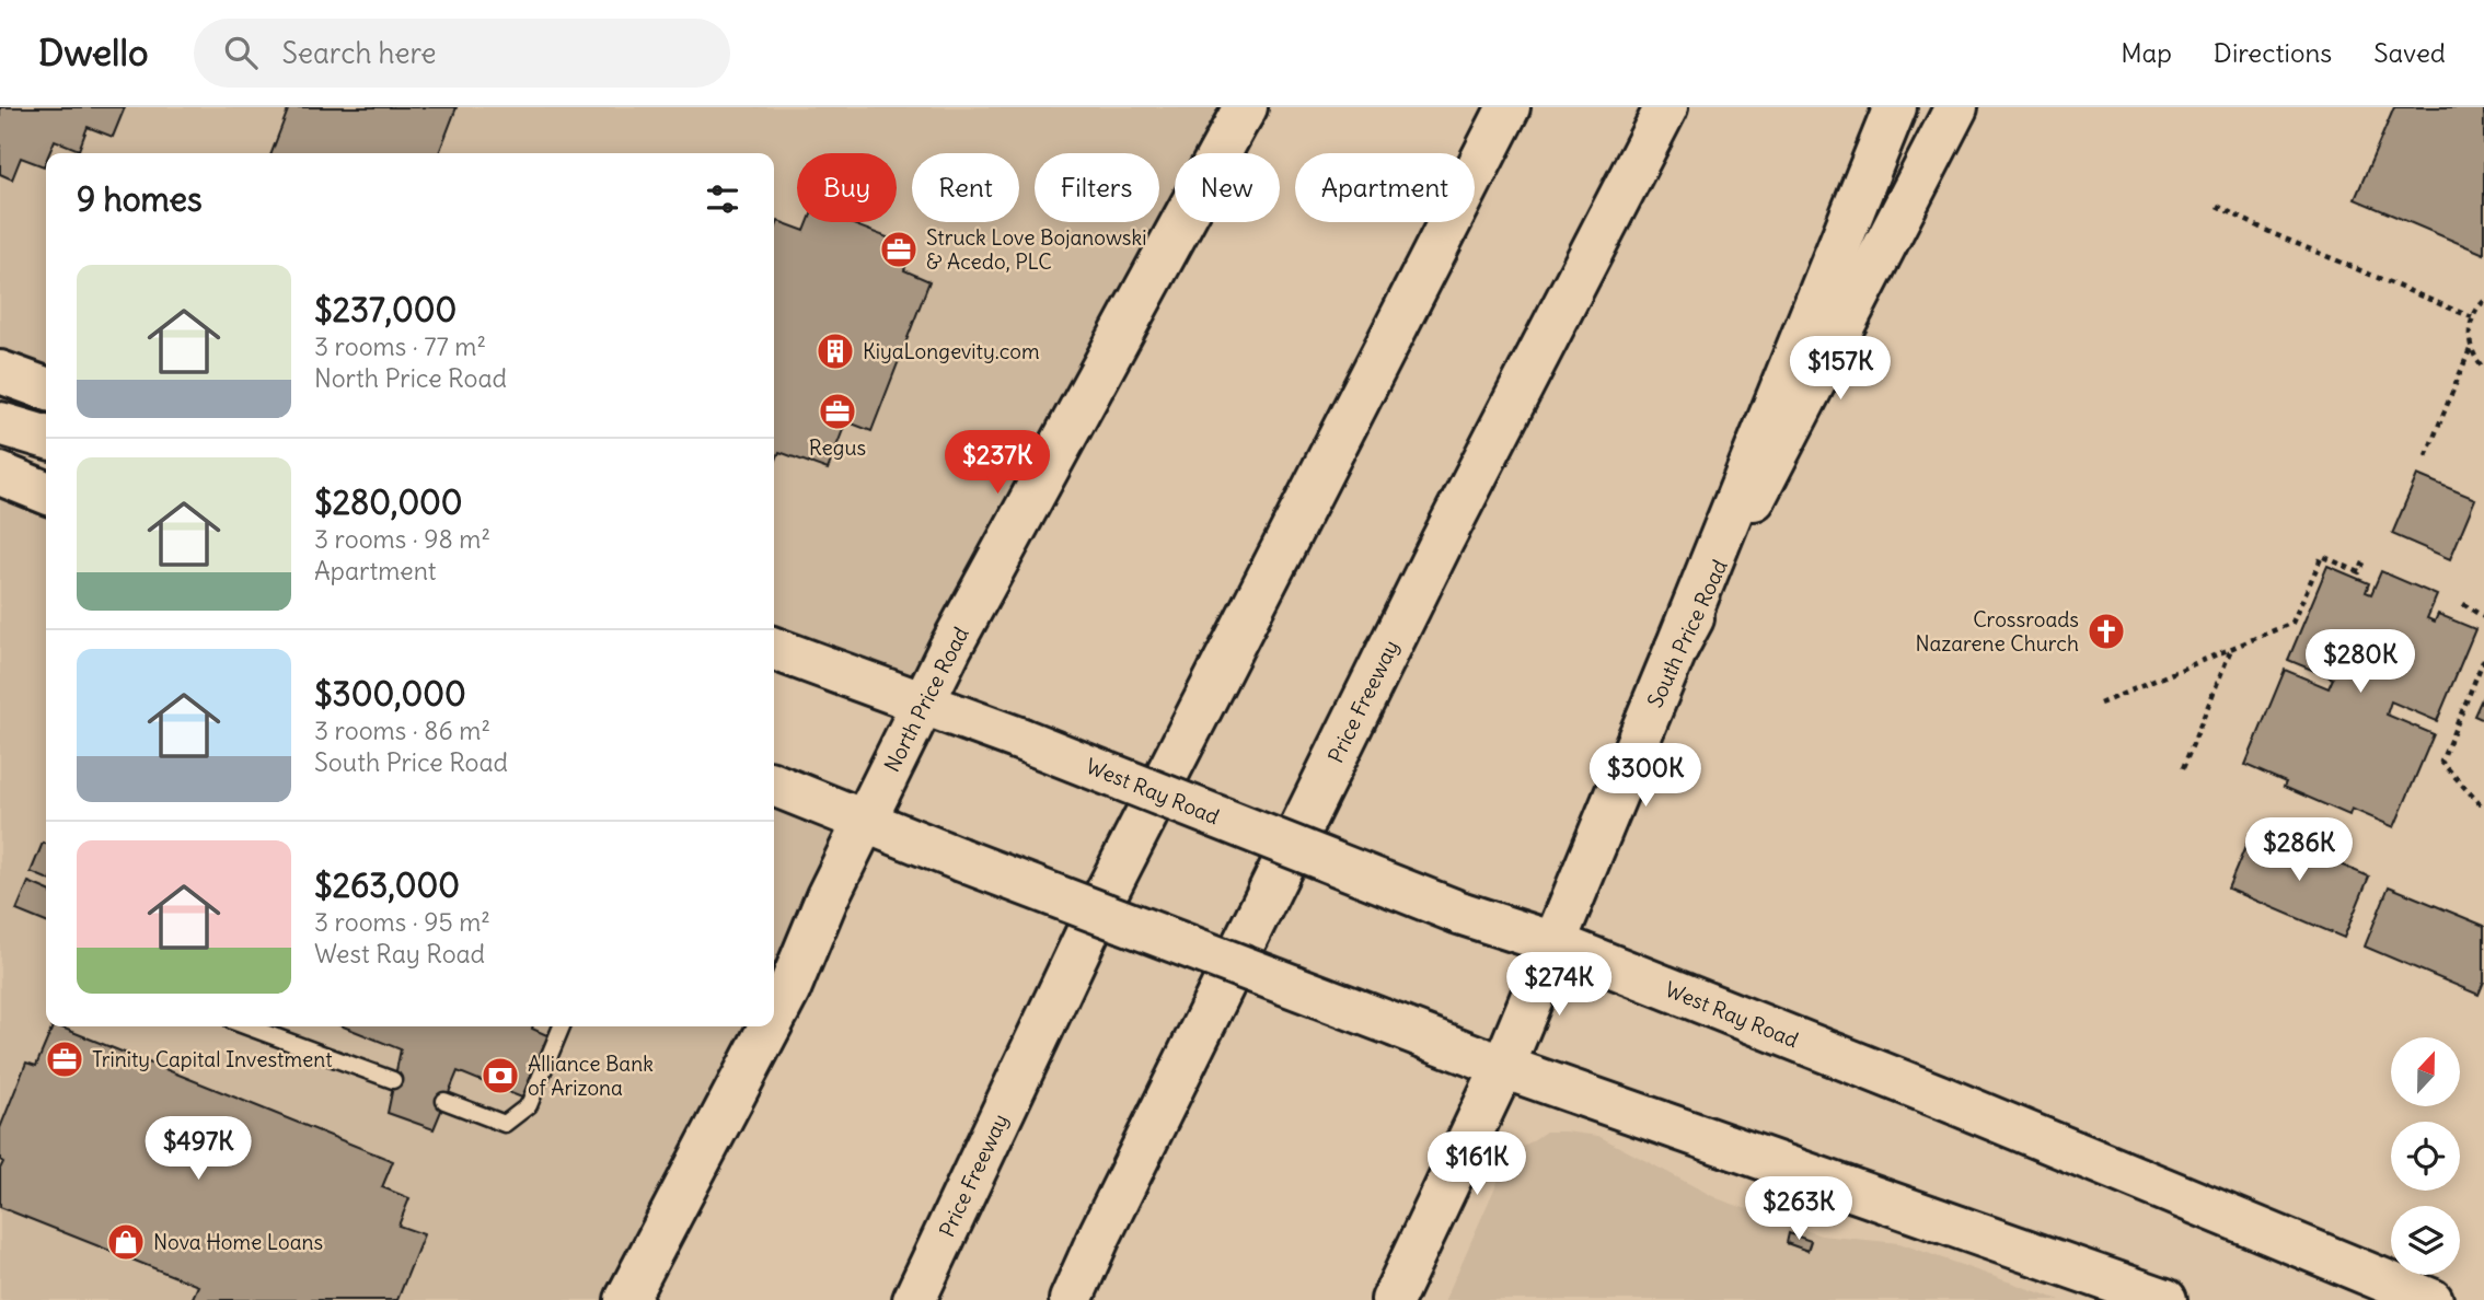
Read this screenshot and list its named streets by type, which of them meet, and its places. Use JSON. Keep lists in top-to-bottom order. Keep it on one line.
{"streets":{"main road":["South Price Road","North Price Road","Price Freeway","West Ray Road"]},"crossings":[["South Price Road","West Ray Road"],["North Price Road","West Ray Road"]],"places":{"office":["Struck Love Bojanowski & Acedo, PLC","Regus","Trinity Capital Investment"],"building":["KiyaLongevity.com"],"church":["Crossroads Nazarene Church"],"bank":["Alliance Bank of Arizona"],"shop":["Nova Home Loans"]},"north":"top","page":{"header":"Dwello","search":"Search here","nav":["Map","Directions","Saved"],"chip":["Buy","Rent","Filters","New","Apartment"],"heading":"9 homes","list":[{"name":"$237,000","note":"3 rooms · 77 m² · North Price Road"},{"name":"$280,000","note":"3 rooms · 98 m² · Apartment"},{"name":"$300,000","note":"3 rooms · 86 m² · South Price Road"},{"name":"$263,000","note":"3 rooms · 95 m² · West Ray Road"}],"price":["$157K","$237K","$280K","$300K","$286K","$274K","$497K","$161K","$263K"]}}
